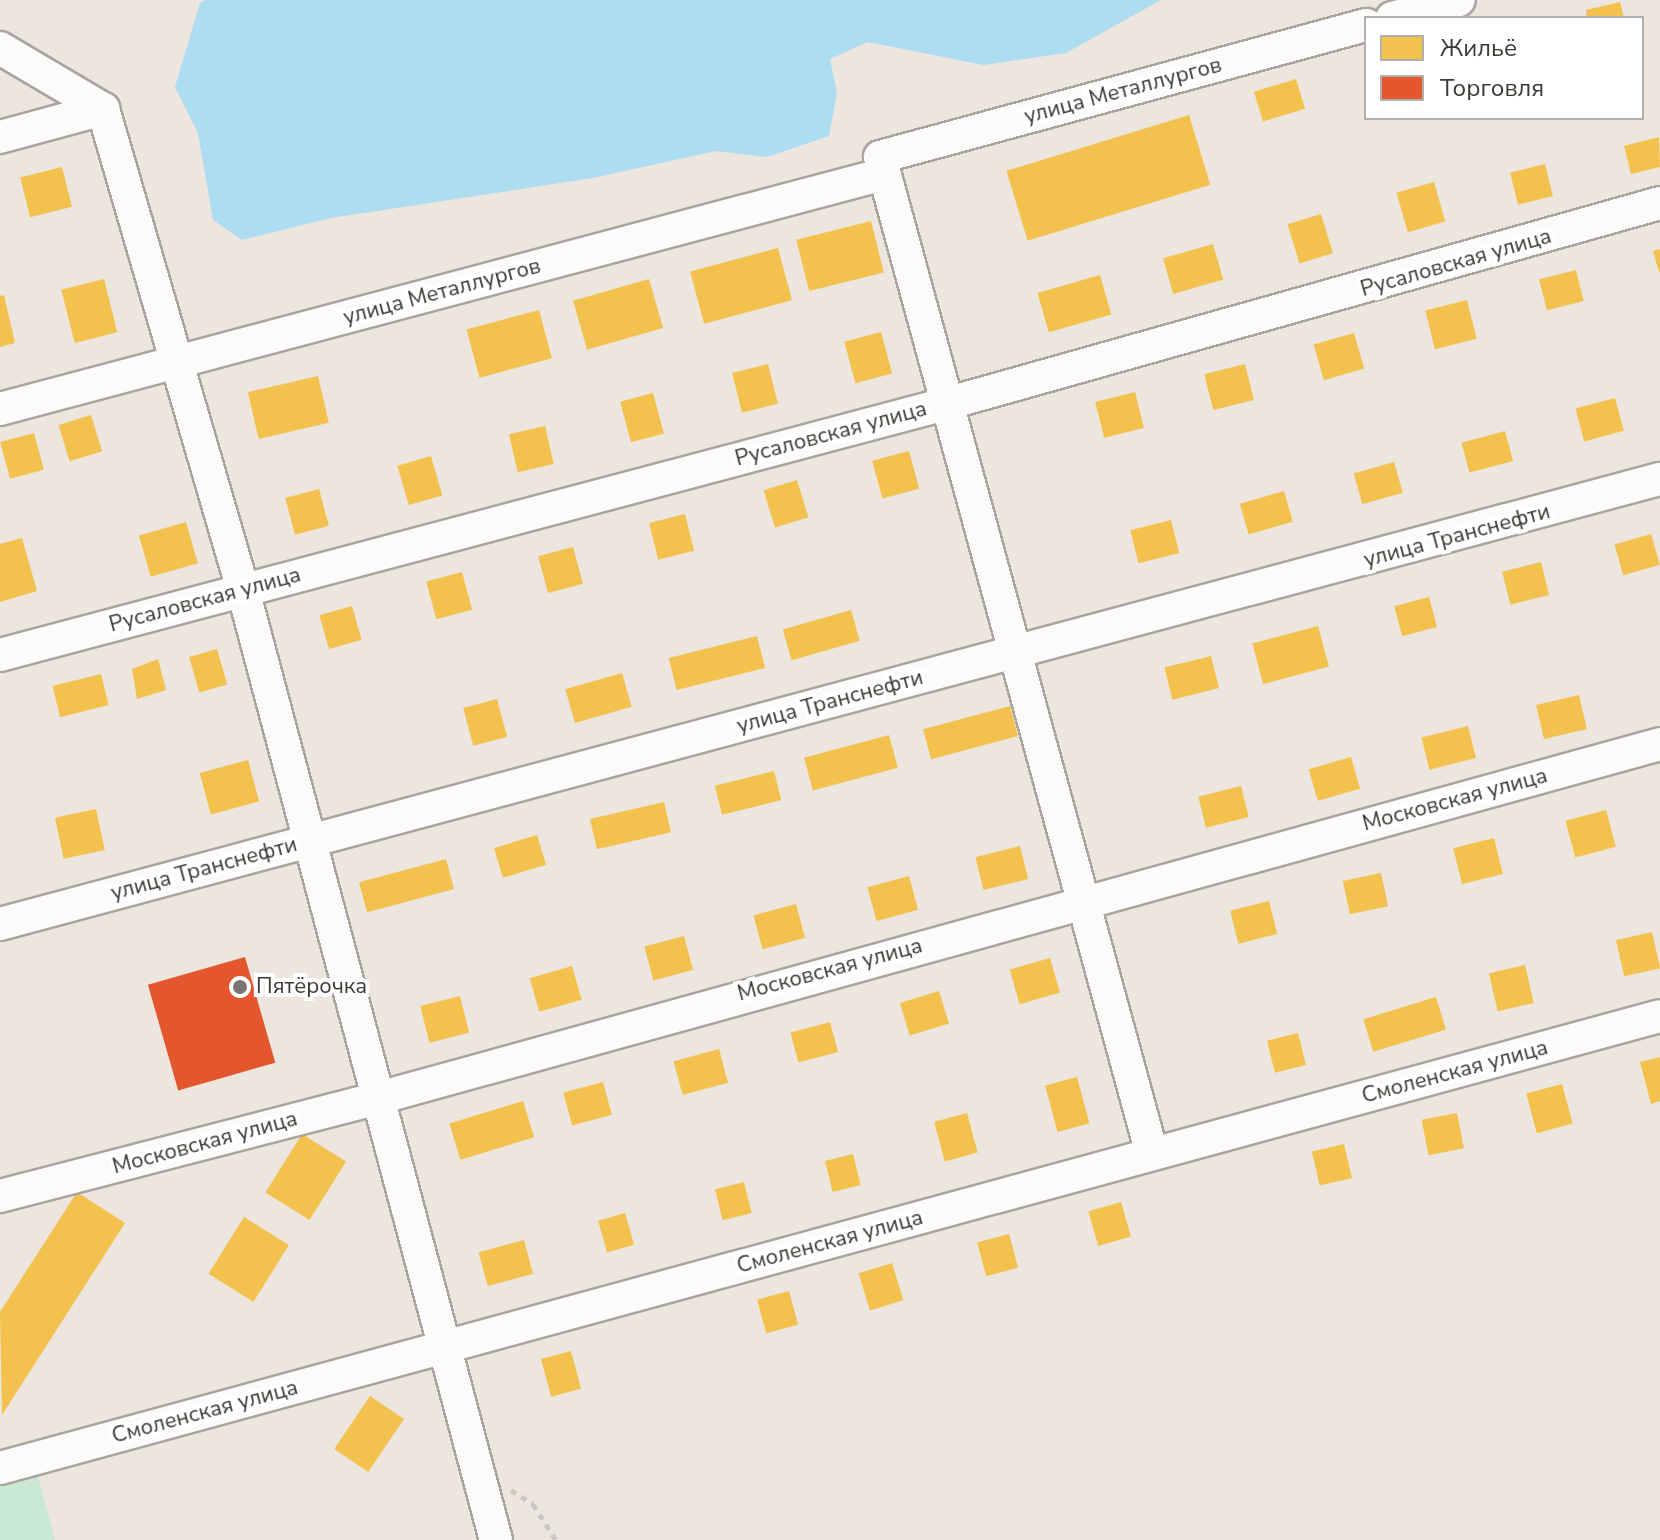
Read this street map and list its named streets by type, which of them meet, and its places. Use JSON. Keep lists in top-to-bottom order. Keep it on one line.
{"streets":{"street":["улица Металлургов","Русаловская улица","улица Транснефти","Московская улица","Смоленская улица"]},"places":["Пятёрочка"],"legend":["Жильё","Торговля"]}
